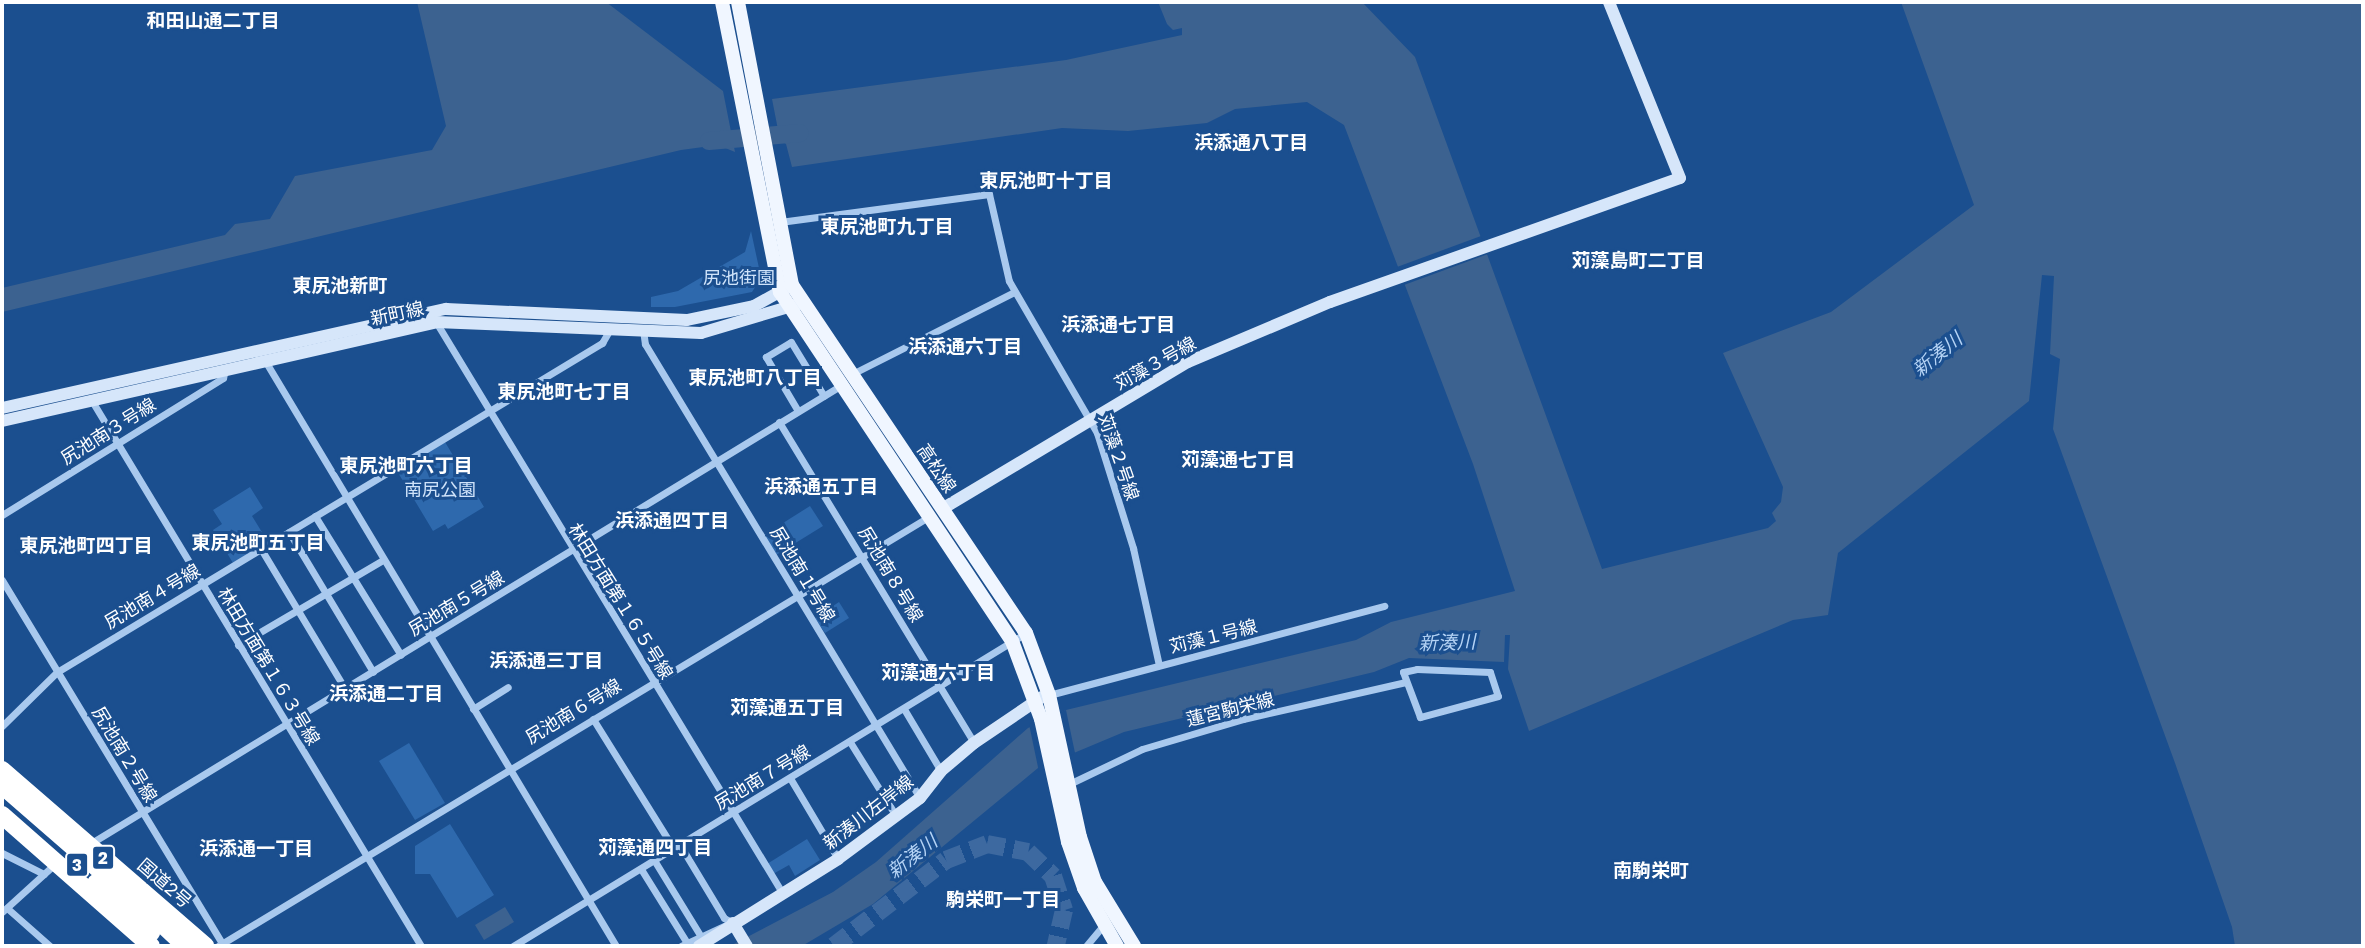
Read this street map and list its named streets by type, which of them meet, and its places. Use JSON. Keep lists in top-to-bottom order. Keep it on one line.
{"streets":{"highway":["2","3","国道2号"],"main road":["高松線"],"street":["新町線","苅藻３号線","尻池南３号線","苅藻２号線","尻池南１号線","尻池南８号線","尻池南４号線","林田方面第１６５号線","尻池南５号線","苅藻１号線","林田方面第１６３号線","蓮宮駒栄線","尻池南６号線","尻池南２号線","尻池南７号線","新湊川左岸線"]},"crossings":[["新町線","尻池南３号線"],["新町線","高松線"],["新町線","尻池南１号線"],["新町線","尻池南４号線"],["新町線","林田方面第１６５号線"],["新町線","林田方面第１６３号線"],["苅藻３号線","苅藻２号線"],["苅藻３号線","高松線"],["苅藻３号線","尻池南６号線"],["尻池南３号線","林田方面第１６３号線"],["苅藻２号線","高松線"],["苅藻２号線","苅藻１号線"],["高松線","尻池南５号線"],["高松線","苅藻１号線"],["高松線","蓮宮駒栄線"],["高松線","尻池南６号線"],["高松線","尻池南７号線"],["高松線","新湊川左岸線"],["尻池南１号線","尻池南５号線"],["尻池南１号線","尻池南６号線"],["尻池南１号線","尻池南７号線"],["尻池南１号線","新湊川左岸線"],["尻池南８号線","尻池南５号線"],["尻池南８号線","尻池南６号線"],["尻池南８号線","尻池南７号線"],["尻池南８号線","新湊川左岸線"],["尻池南４号線","林田方面第１６５号線"],["尻池南４号線","林田方面第１６３号線"],["尻池南４号線","尻池南２号線"],["林田方面第１６５号線","尻池南５号線"],["林田方面第１６５号線","尻池南６号線"],["林田方面第１６５号線","尻池南７号線"],["林田方面第１６５号線","新湊川左岸線"],["尻池南５号線","林田方面第１６３号線"],["尻池南５号線","尻池南２号線"],["尻池南５号線","国道2号"],["苅藻１号線","新湊川左岸線"],["林田方面第１６３号線","尻池南６号線"],["尻池南６号線","尻池南２号線"],["尻池南６号線","国道2号"],["尻池南２号線","国道2号"],["2","3"]],"districts":["和田山通二丁目","浜添通八丁目","東尻池町十丁目","東尻池町九丁目","苅藻島町二丁目","東尻池新町","浜添通七丁目","浜添通六丁目","東尻池町八丁目","東尻池町七丁目","苅藻通七丁目","東尻池町六丁目","浜添通五丁目","浜添通四丁目","東尻池町五丁目","東尻池町四丁目","浜添通三丁目","苅藻通六丁目","浜添通二丁目","苅藻通五丁目","苅藻通四丁目","浜添通一丁目","南駒栄町","駒栄町一丁目"],"water":["新湊川"],"parks":["尻池街園","南尻公園"]}
